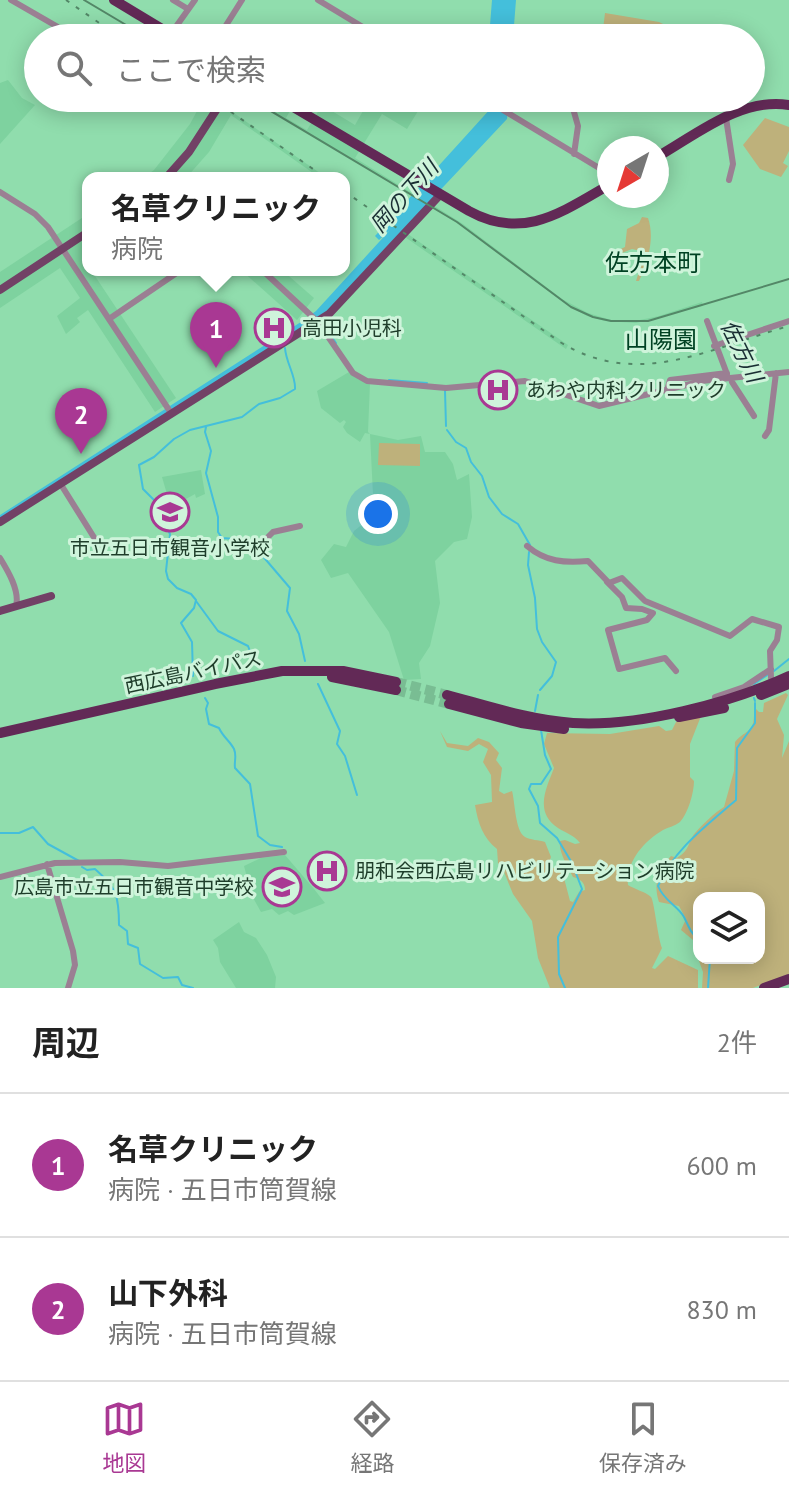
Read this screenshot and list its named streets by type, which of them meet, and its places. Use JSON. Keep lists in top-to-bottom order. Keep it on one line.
{"streets":{"highway":["西広島バイパス"]},"districts":["佐方本町","山陽園"],"water":["岡の下川","佐方川"],"places":{"hospital":["高田小児科","あわや内科クリニック","朋和会西広島リハビリテーション病院"],"school or university":["市立五日市観音小学校","広島市立五日市観音中学校"]},"north":"bottom left","page":{"search":"ここで検索","popup":["名草クリニック","病院"],"pins":["1","2"],"heading":["周辺","2件"],"list":[{"mark":"1","name":"名草クリニック","note":"病院 · 五日市筒賀線","value":"600 m"},{"mark":"2","name":"山下外科","note":"病院 · 五日市筒賀線","value":"830 m"}],"nav":["地図","経路","保存済み"]}}
